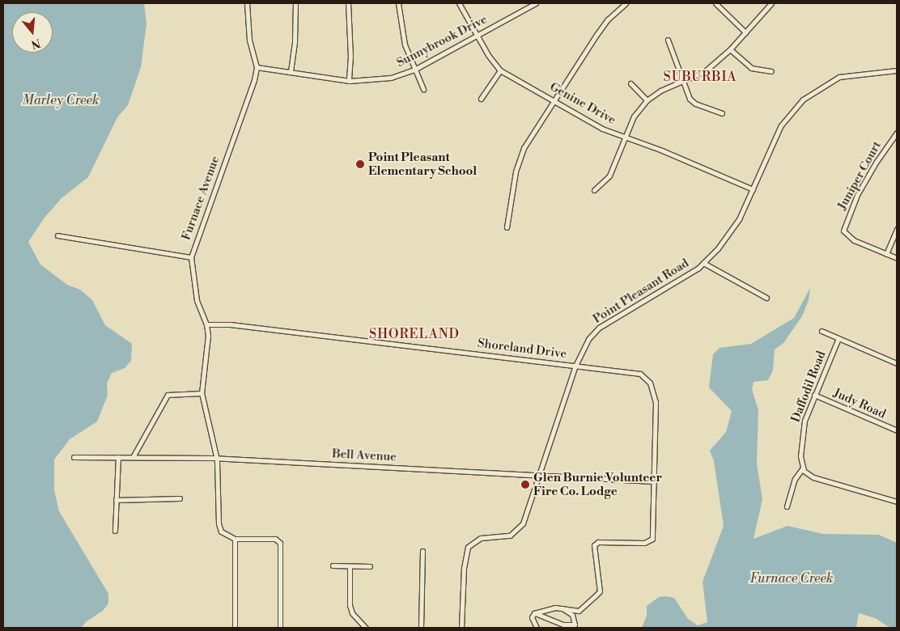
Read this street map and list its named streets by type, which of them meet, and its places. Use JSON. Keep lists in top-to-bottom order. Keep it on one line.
{"streets":{"street":["Sunnybrook Drive","Genine Drive","Juniper Court","Furnace Avenue","Point Pleasant Road","Shoreland Drive","Daffodil Road","Judy Road","Bell Avenue"]},"crossings":[["Sunnybrook Drive","Genine Drive"],["Sunnybrook Drive","Furnace Avenue"],["Genine Drive","Point Pleasant Road"],["Furnace Avenue","Shoreland Drive"],["Furnace Avenue","Bell Avenue"],["Point Pleasant Road","Shoreland Drive"],["Point Pleasant Road","Bell Avenue"],["Shoreland Drive","Bell Avenue"],["Daffodil Road","Judy Road"]],"districts":["SUBURBIA","SHORELAND"],"water":["Marley Creek","Furnace Creek"],"places":["Point Pleasant Elementary School","Glen Burnie Volunteer Fire Co. Lodge"],"north":"bottom"}
